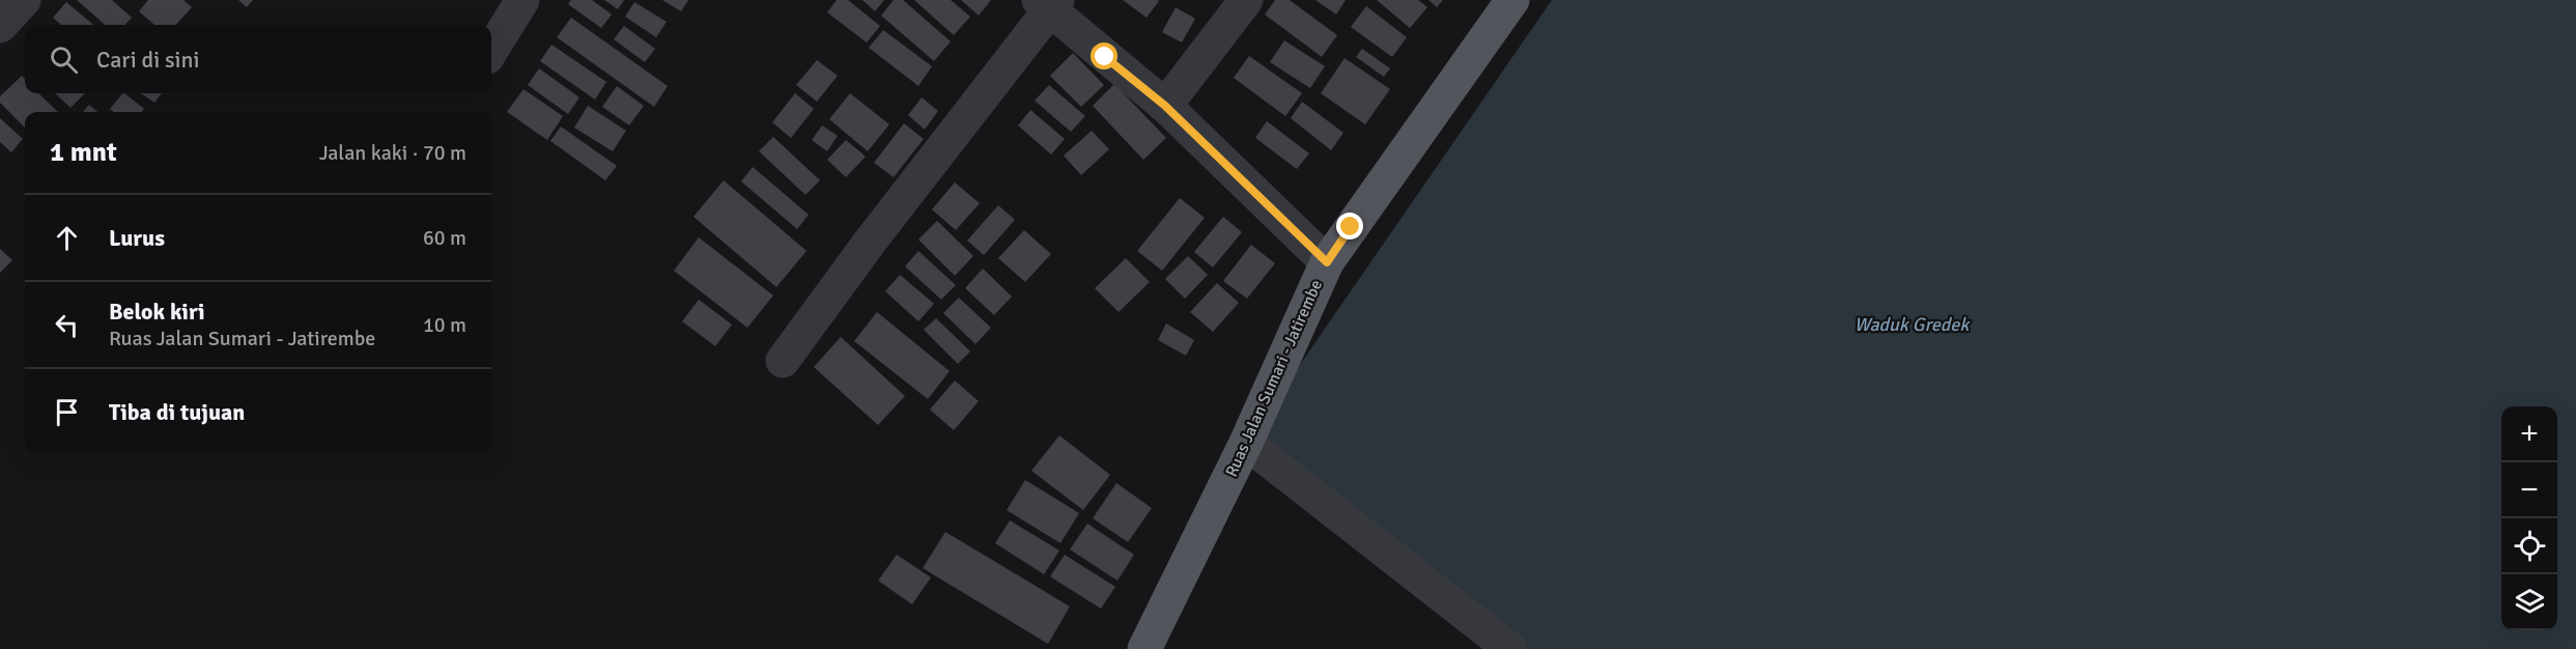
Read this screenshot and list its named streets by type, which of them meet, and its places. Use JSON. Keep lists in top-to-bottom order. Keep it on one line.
{"streets":{"main road":["Ruas Jalan Sumari - Jatirembe"]},"water":["Waduk Gredek"],"page":{"search":"Cari di sini","heading":["1 mnt","Jalan kaki · 70 m"],"list":[["Lurus","60 m"],["Belok kiri","Ruas Jalan Sumari - Jatirembe","10 m"],"Tiba di tujuan"],"map_buttons":["+","−"]}}
